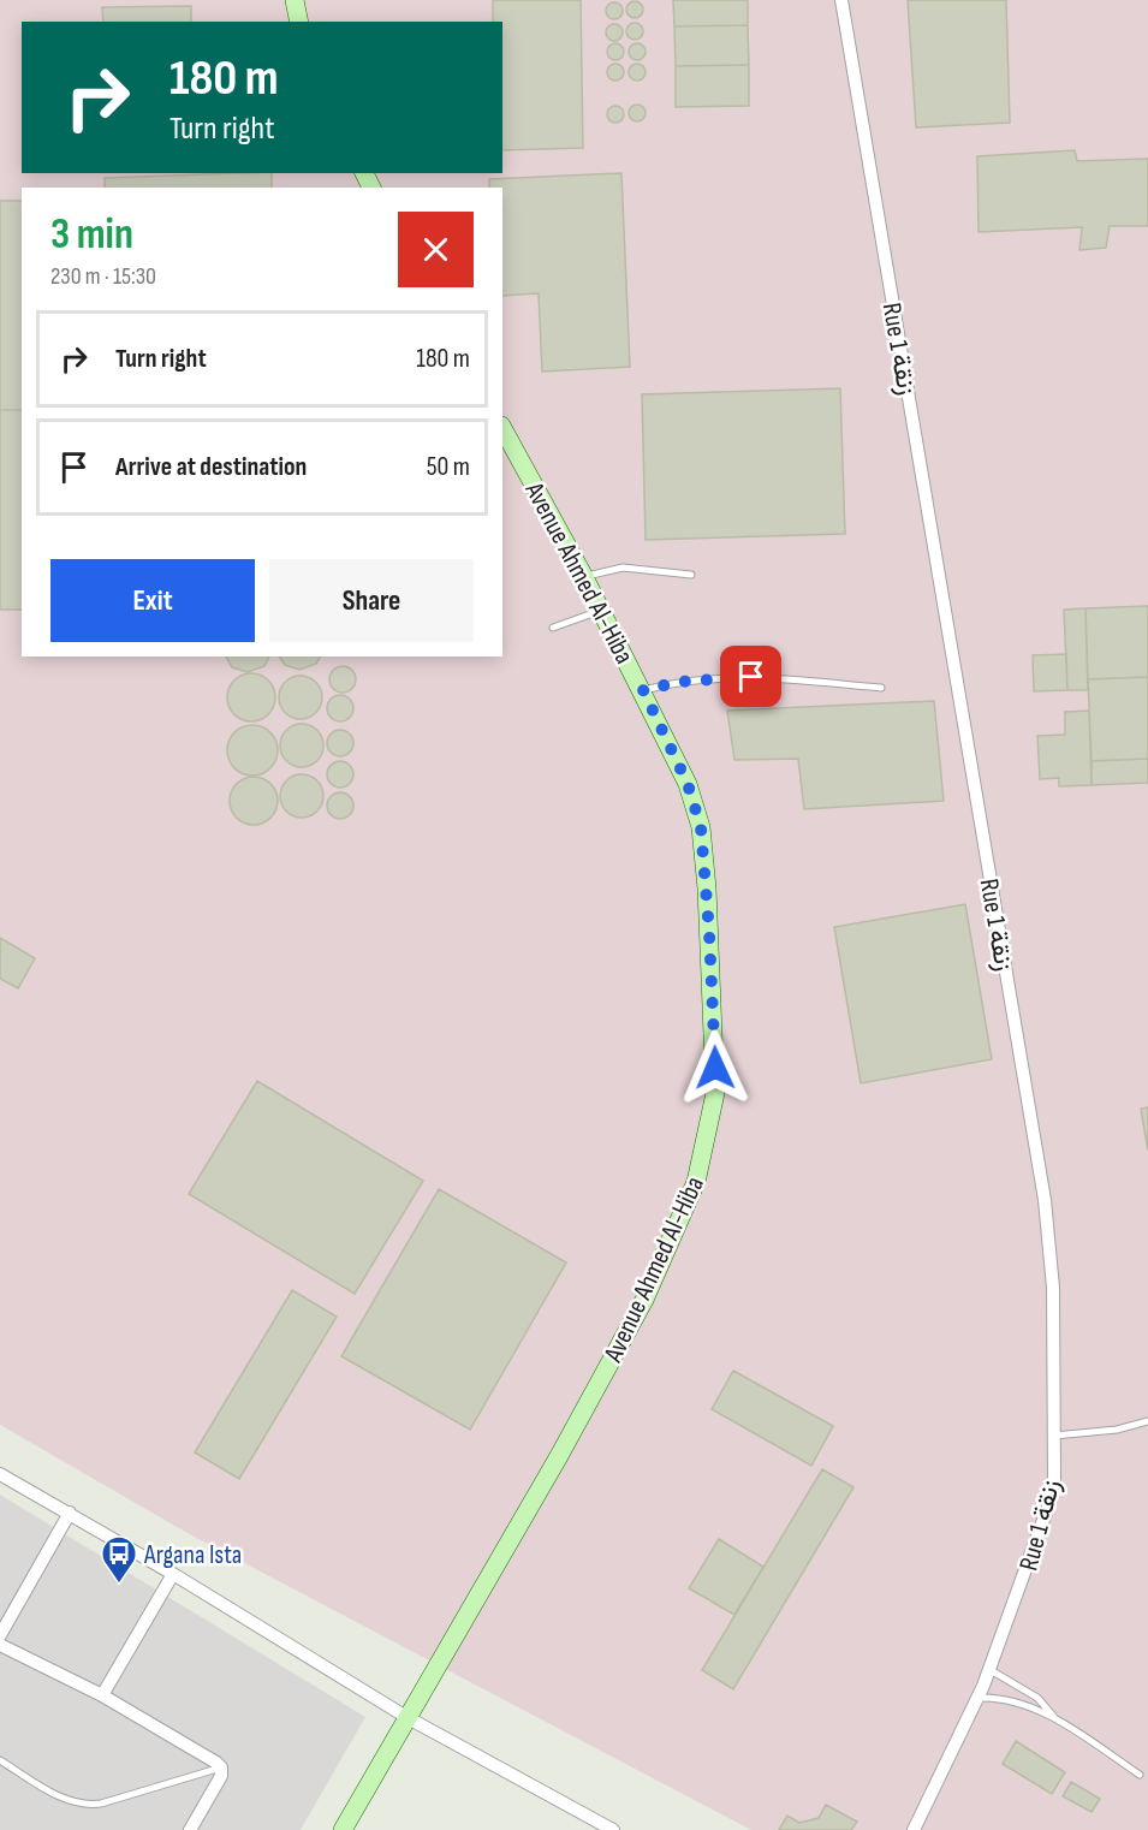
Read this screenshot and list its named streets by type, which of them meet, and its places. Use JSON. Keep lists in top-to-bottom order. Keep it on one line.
{"streets":{"street":["Rue 1 زنقة","Avenue Ahmed Al-Hiba"]},"places":{"bus stop":["Argana Ista"]},"page":{"turn":["180 m","Turn right"],"heading":["3 min","230 m · 15:30"],"list":[{"name":"Turn right","value":"180 m"},{"name":"Arrive at destination","value":"50 m"}],"buttons":["Exit","Share"]}}
